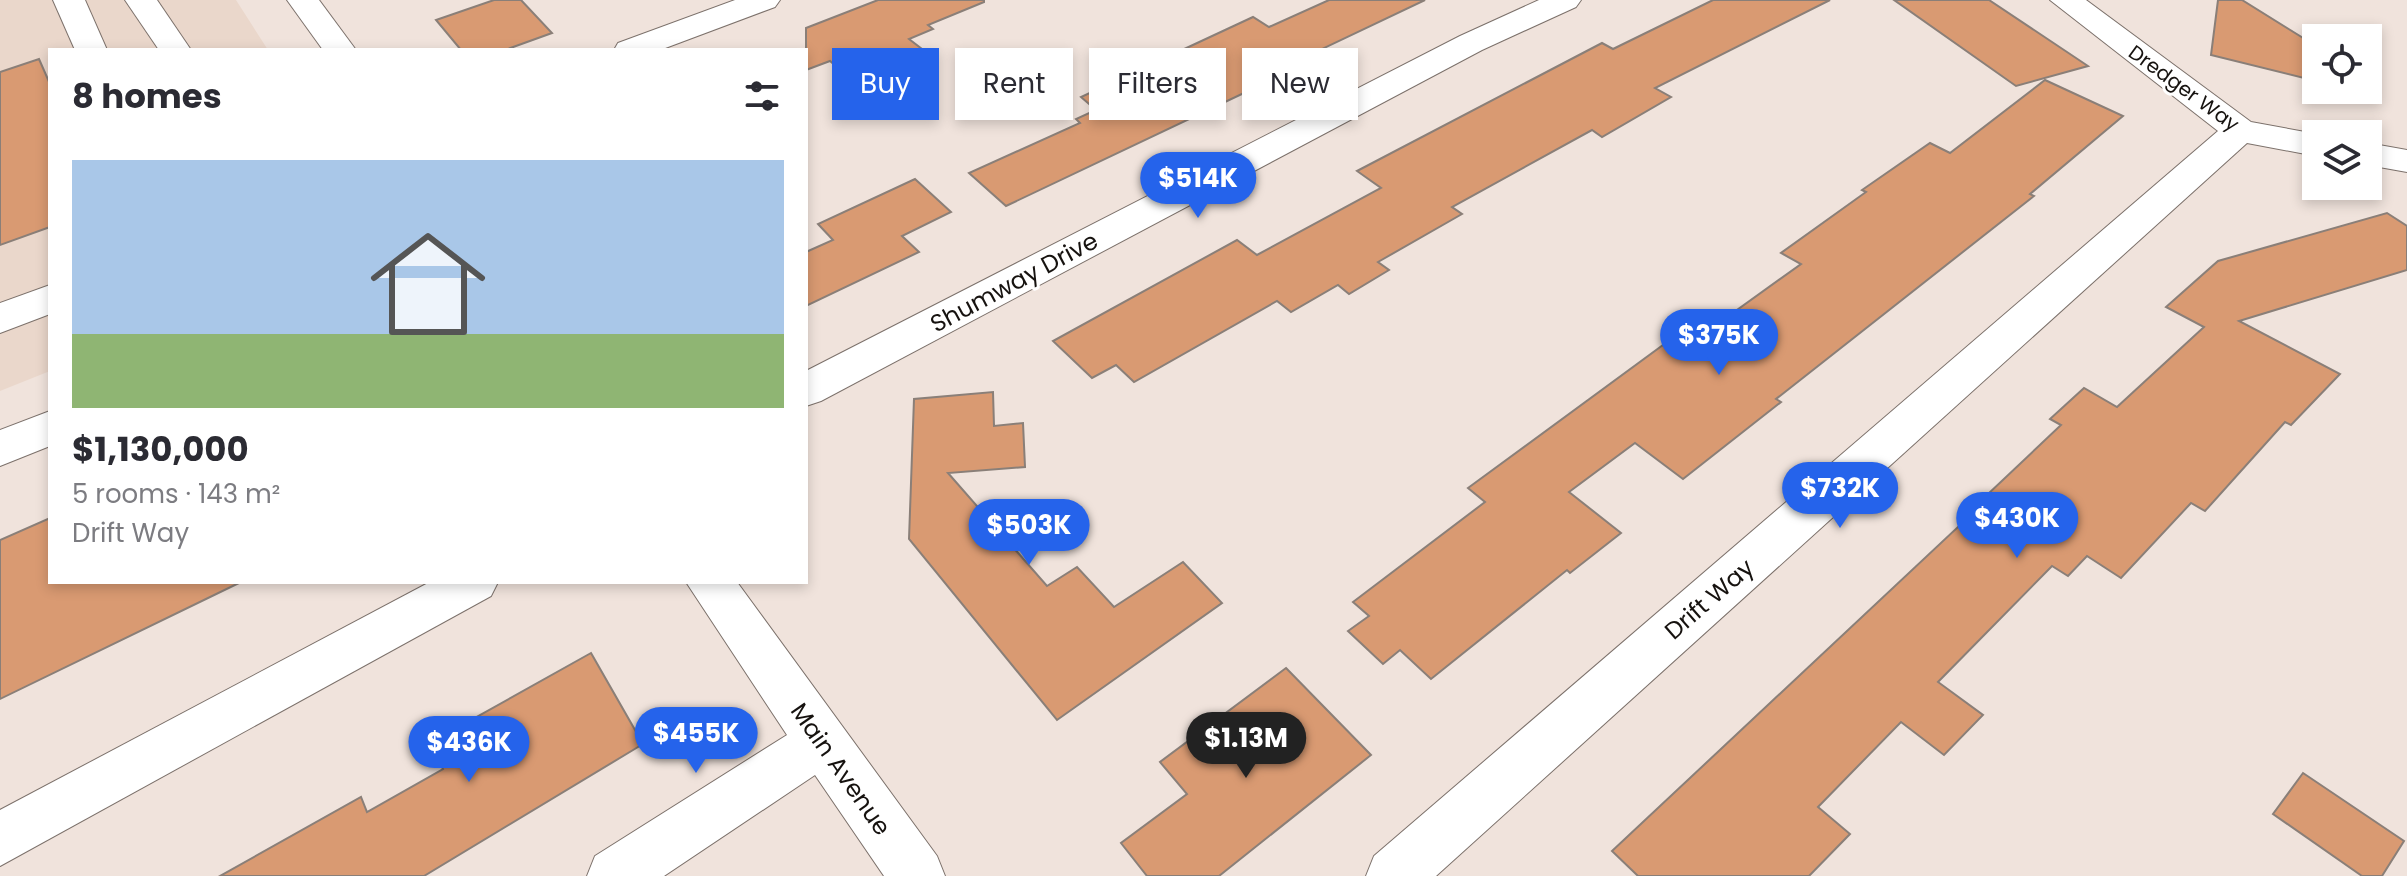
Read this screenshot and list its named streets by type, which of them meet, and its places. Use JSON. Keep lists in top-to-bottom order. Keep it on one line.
{"streets":{"street":["Dredger Way","Shumway Drive","Drift Way","Main Avenue"]},"crossings":[["Dredger Way","Drift Way"]],"page":{"chip":["Buy","Rent","Filters","New"],"heading":"8 homes","list":[{"name":"$1,130,000","note":"5 rooms · 143 m² · Drift Way"}],"price":["$514K","$375K","$732K","$430K","$503K","$455K","$1.13M","$436K"]}}
